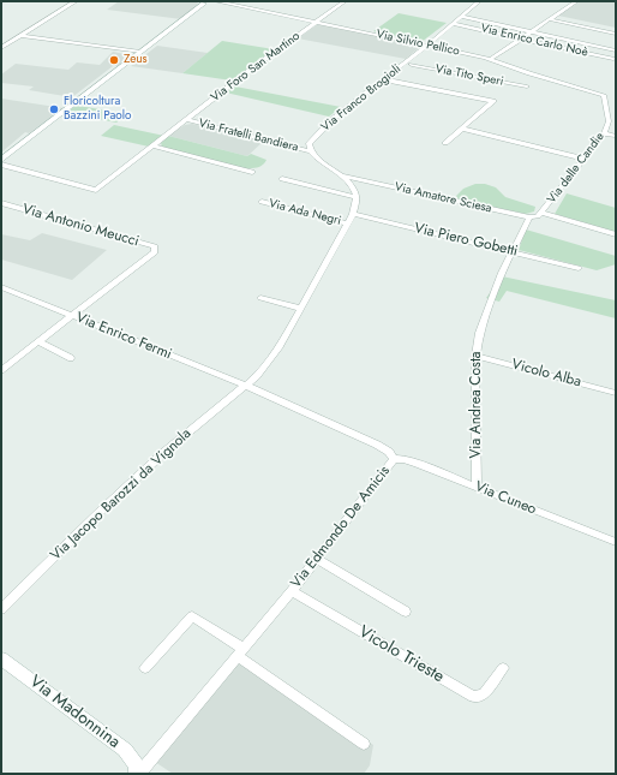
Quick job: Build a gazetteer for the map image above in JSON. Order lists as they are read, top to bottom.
{
  "streets": {
    "main road": ["Via Madonnina"],
    "street": [
      "Via Enrico Carlo Noè",
      "Via Silvio Pellico",
      "Via Foro San Martino",
      "Via Tito Speri",
      "Via Franco Brogioli",
      "Via Fratelli Bandiera",
      "Via delle Candie",
      "Via Amatore Sciesa",
      "Via Ada Negri",
      "Via Antonio Meucci",
      "Via Piero Gobetti",
      "Via Enrico Fermi",
      "Vicolo Alba",
      "Via Andrea Costa",
      "Via Jacopo Barozzi da Vignola",
      "Via Cuneo",
      "Via Edmondo De Amicis",
      "Vicolo Trieste"
    ]
  },
  "crossings": [
    ["Via Enrico Carlo Noè", "Via Franco Brogioli"],
    ["Via Silvio Pellico", "Via Foro San Martino"],
    ["Via Silvio Pellico", "Via Franco Brogioli"],
    ["Via Silvio Pellico", "Via delle Candie"],
    ["Via Foro San Martino", "Via Fratelli Bandiera"],
    ["Via Tito Speri", "Via Franco Brogioli"],
    ["Via Franco Brogioli", "Via Fratelli Bandiera"],
    ["Via Amatore Sciesa", "Via Andrea Costa"],
    ["Via Antonio Meucci", "Via Enrico Fermi"],
    ["Via Piero Gobetti", "Via Andrea Costa"],
    ["Via Enrico Fermi", "Via Jacopo Barozzi da Vignola"],
    ["Via Enrico Fermi", "Via Edmondo De Amicis"],
    ["Vicolo Alba", "Via Andrea Costa"],
    ["Via Andrea Costa", "Via Cuneo"],
    ["Via Jacopo Barozzi da Vignola", "Via Edmondo De Amicis"],
    ["Via Cuneo", "Via Edmondo De Amicis"],
    ["Via Edmondo De Amicis", "Vicolo Trieste"],
    ["Via Edmondo De Amicis", "Via Madonnina"]
  ],
  "places": ["Zeus", "Floricoltura Bazzini Paolo"]
}
